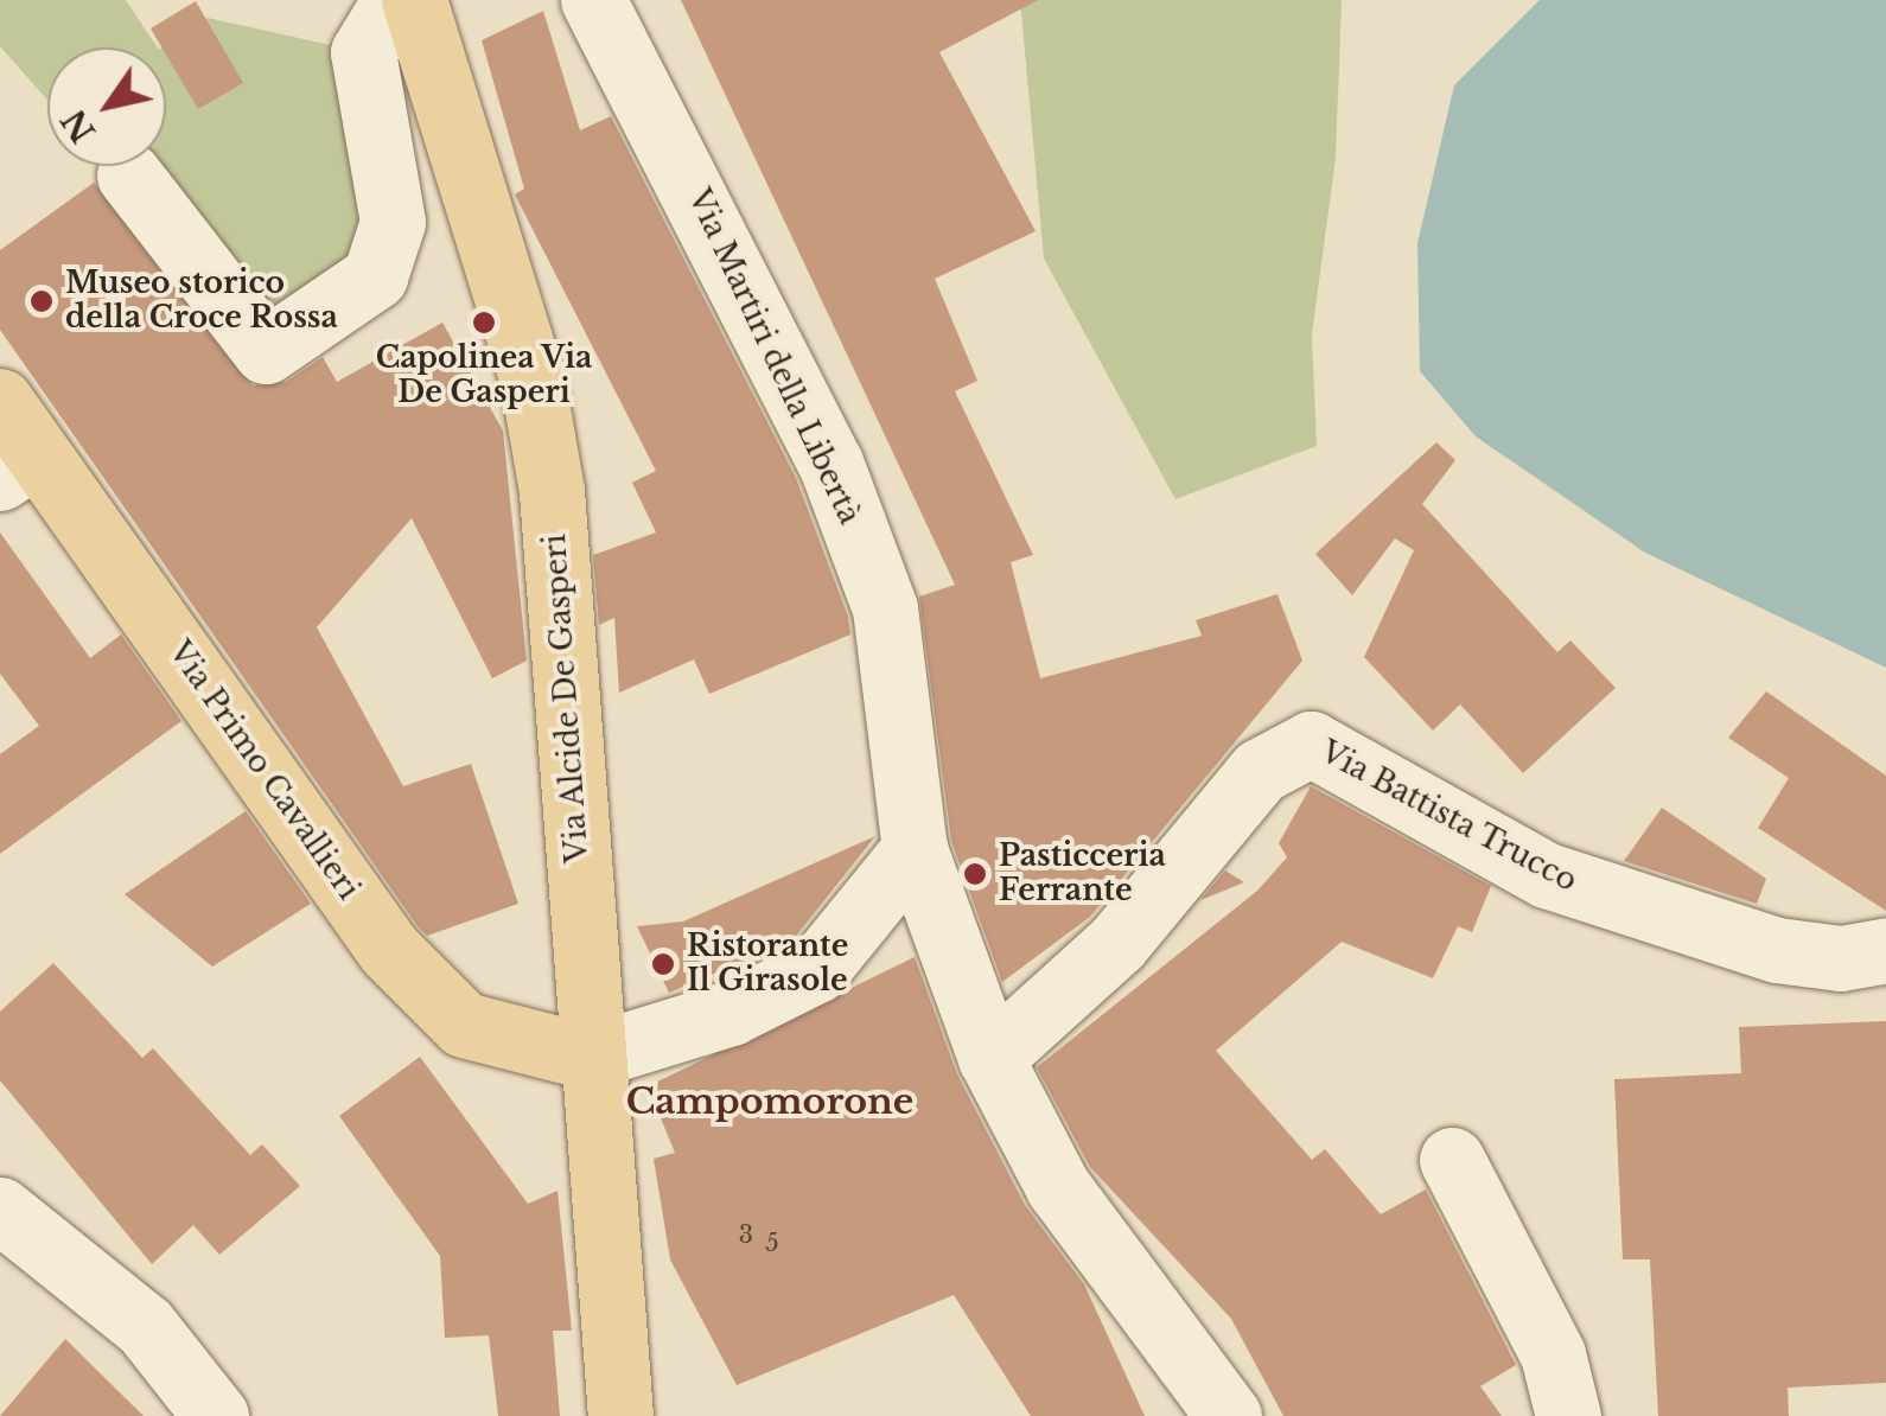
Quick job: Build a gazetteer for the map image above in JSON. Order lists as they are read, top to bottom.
{
  "streets": {
    "main road": ["Via Alcide De Gasperi", "Via Primo Cavallieri"],
    "street": ["Via Martiri della Libertà", "Via Battista Trucco"]
  },
  "crossings": [
    ["Via Martiri della Libertà", "Via Battista Trucco"],
    ["Via Alcide De Gasperi", "Via Primo Cavallieri"]
  ],
  "districts": ["Campomorone"],
  "places": [
    "Museo storico della Croce Rossa",
    "Capolinea Via De Gasperi",
    "Pasticceria Ferrante",
    "Ristorante Il Girasole"
  ],
  "house_numbers": ["3", "5"],
  "north": "bottom left"
}
